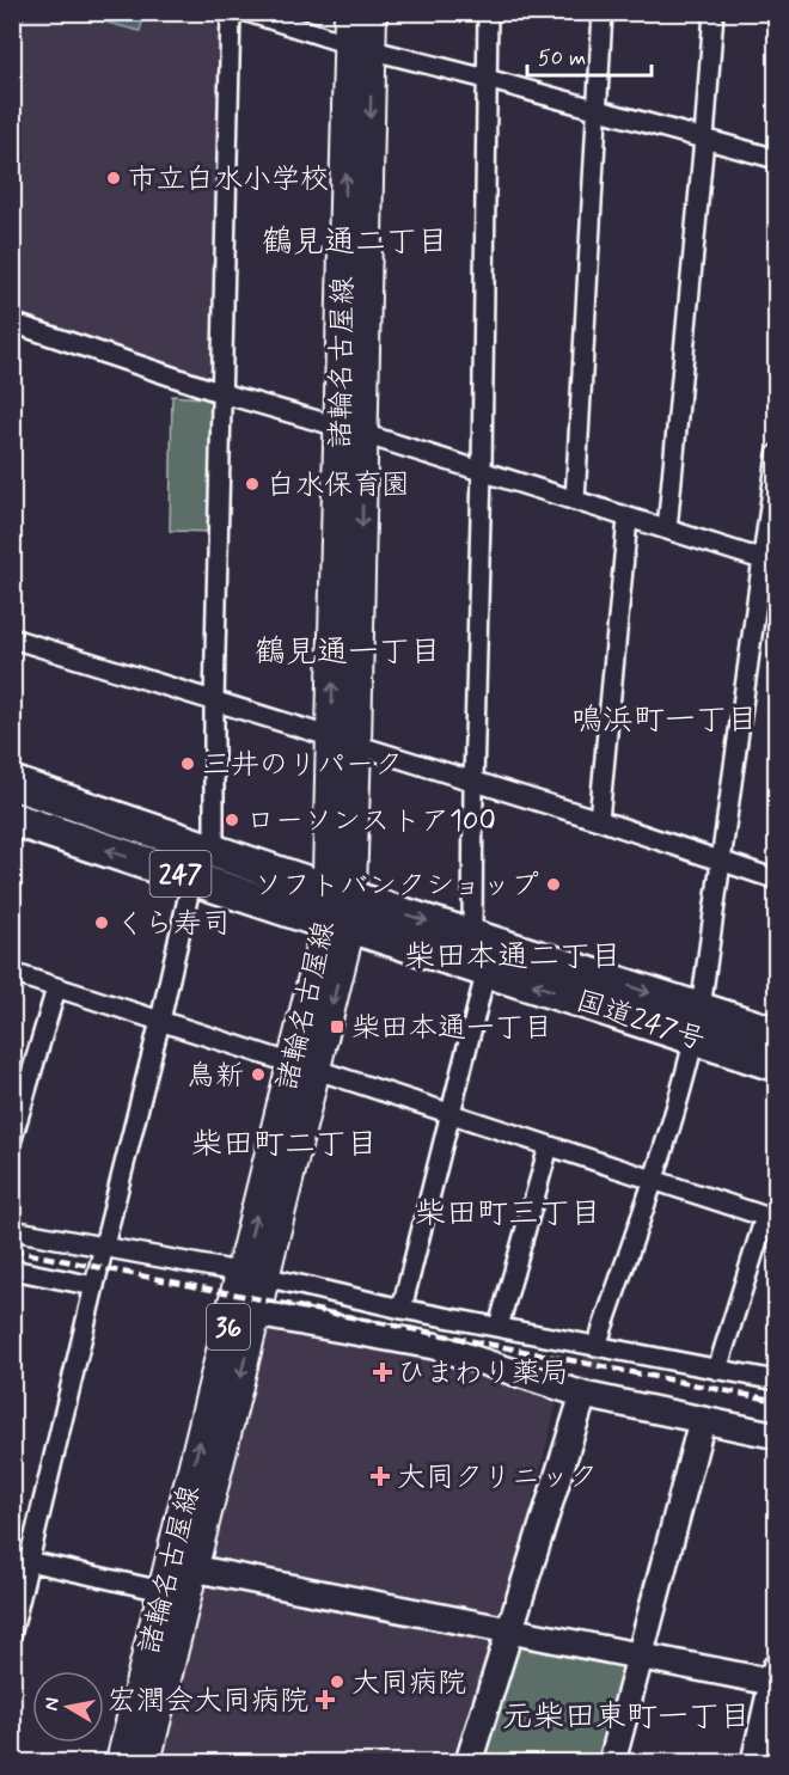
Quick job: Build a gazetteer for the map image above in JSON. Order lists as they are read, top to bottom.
{
  "streets": {
    "highway": ["247", "国道247号"],
    "main road": ["諸輪名古屋線", "36"]
  },
  "crossings": [
    ["諸輪名古屋線", "国道247号"]
  ],
  "districts": [
    "鶴見通二丁目",
    "鶴見通一丁目",
    "鳴浜町一丁目",
    "柴田本通二丁目",
    "柴田町二丁目",
    "柴田町三丁目",
    "元柴田東町一丁目"
  ],
  "places": {
    "other": [
      "市立白水小学校",
      "白水保育園",
      "三井のリパーク",
      "ローソンストア100",
      "ソフトバンクショップ",
      "くら寿司",
      "鳥新",
      "大同病院"
    ],
    "transit": ["柴田本通一丁目"],
    "health": ["ひまわり薬局", "大同クリニック", "宏潤会大同病院"]
  },
  "scale_bar": "50 m",
  "north": "left"
}
